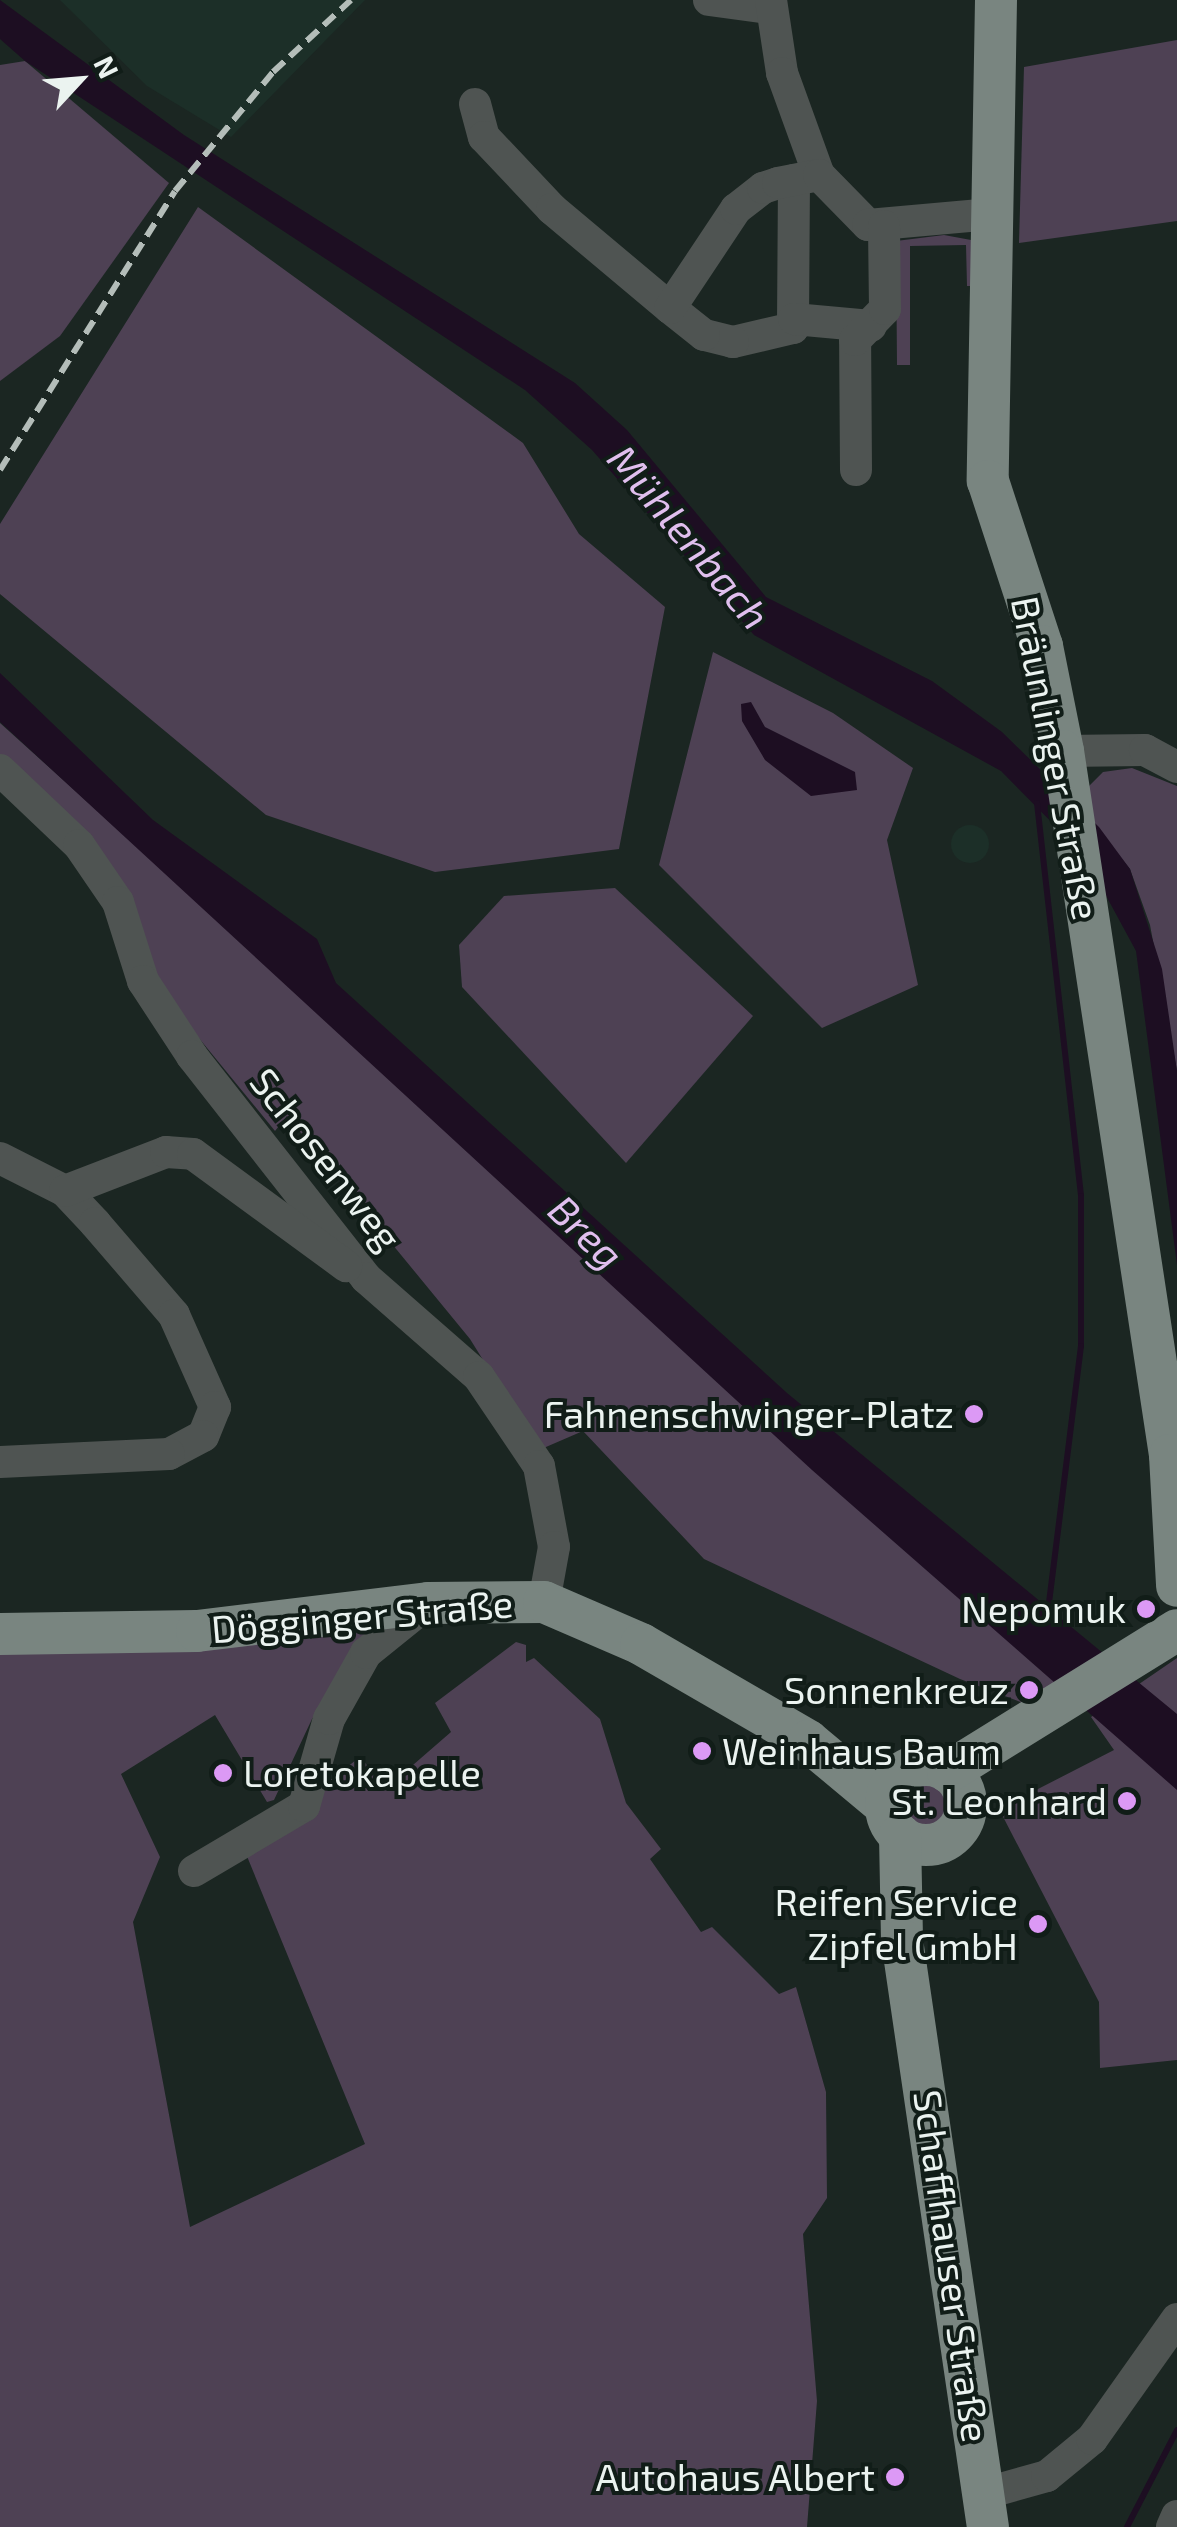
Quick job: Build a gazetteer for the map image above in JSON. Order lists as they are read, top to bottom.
{
  "streets": {
    "main road": ["Bräunlinger Straße", "Dögginger Straße", "Schaffhauser Straße"],
    "street": ["Schosenweg"]
  },
  "crossings": [
    ["Schosenweg", "Dögginger Straße"],
    ["Dögginger Straße", "Schaffhauser Straße"]
  ],
  "water": ["Mühlenbach", "Breg"],
  "places": [
    "Fahnenschwinger-Platz",
    "Nepomuk",
    "Sonnenkreuz",
    "Weinhaus Baum",
    "Loretokapelle",
    "St. Leonhard",
    "Reifen Service Zipfel GmbH",
    "Autohaus Albert"
  ],
  "north": "top right"
}
